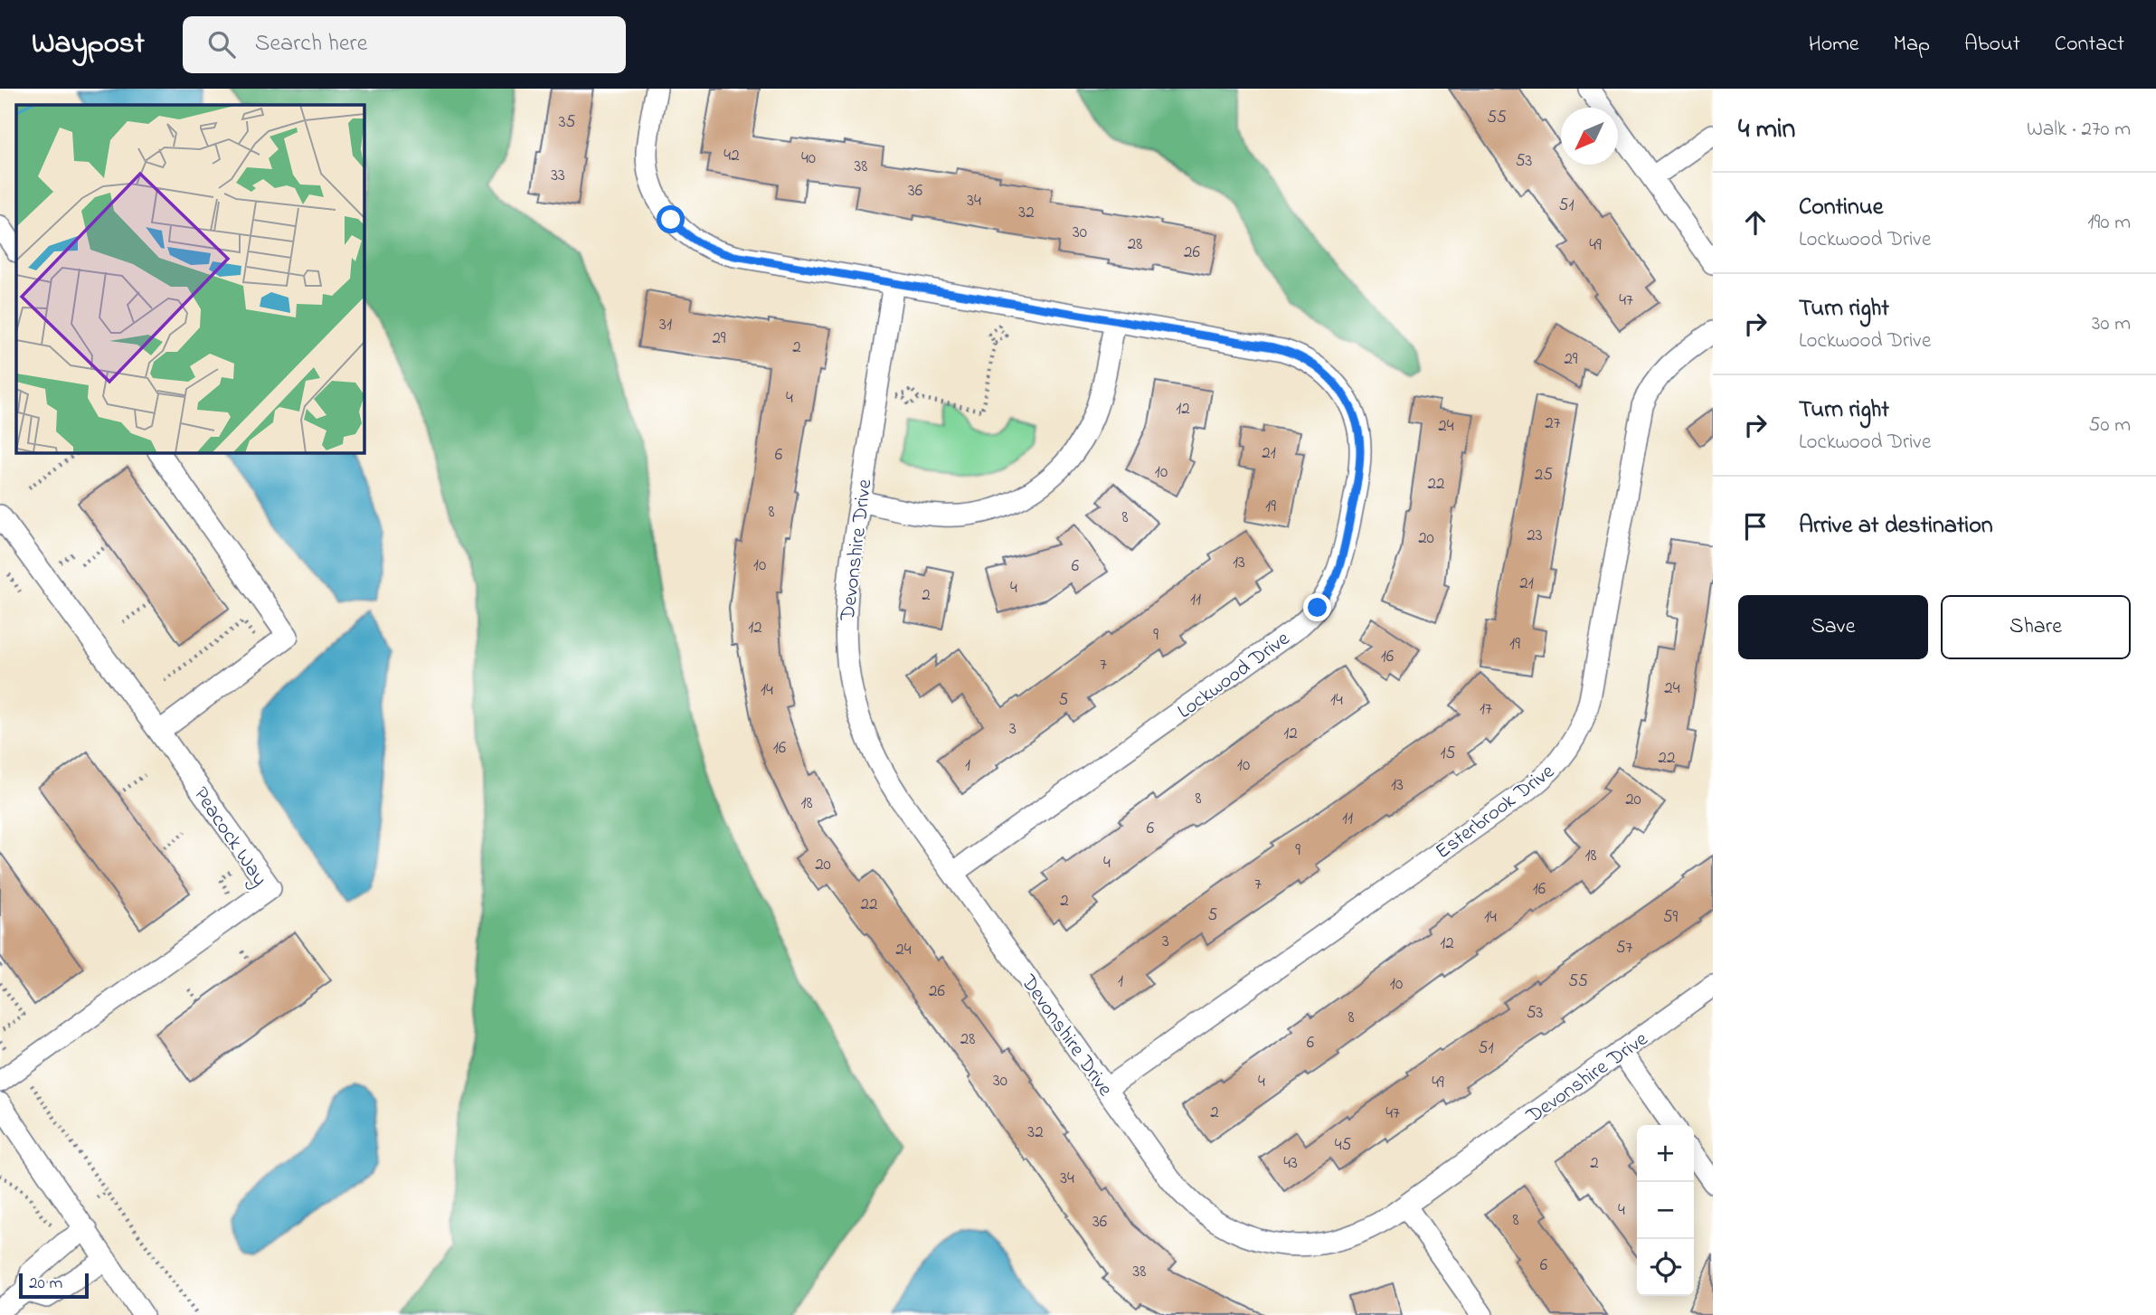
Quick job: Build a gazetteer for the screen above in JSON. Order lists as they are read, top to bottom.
{
  "streets": {
    "street": [
      "Devonshire Drive",
      "Lockwood Drive",
      "Esterbrook Drive",
      "Peacock Way"
    ]
  },
  "crossings": [
    ["Devonshire Drive", "Lockwood Drive"],
    ["Devonshire Drive", "Esterbrook Drive"]
  ],
  "house_numbers": [
    "55",
    "35",
    "42",
    "40",
    "53",
    "38",
    "33",
    "36",
    "34",
    "51",
    "32",
    "30",
    "28",
    "49",
    "26",
    "47",
    "31",
    "29",
    "2",
    "29",
    "4",
    "12",
    "27",
    "24",
    "21",
    "6",
    "10",
    "25",
    "22",
    "19",
    "8",
    "8",
    "23",
    "20",
    "13",
    "10",
    "6",
    "21",
    "4",
    "2",
    "11",
    "12",
    "9",
    "19",
    "16",
    "7",
    "24",
    "14",
    "5",
    "14",
    "17",
    "3",
    "12",
    "16",
    "15",
    "22",
    "1",
    "10",
    "13",
    "8",
    "20",
    "18",
    "11",
    "6",
    "9",
    "18",
    "4",
    "20",
    "7",
    "16",
    "2",
    "22",
    "5",
    "14",
    "59",
    "3",
    "12",
    "57",
    "24",
    "1",
    "55",
    "10",
    "26",
    "53",
    "8",
    "28",
    "6",
    "51",
    "30",
    "4",
    "49",
    "2",
    "47",
    "32",
    "45",
    "43",
    "2",
    "34",
    "4",
    "8",
    "36",
    "6",
    "38"
  ],
  "scale_bar": "20 m",
  "north": "bottom left",
  "page": {
    "header": "Waypost",
    "search": "Search here",
    "nav": [
      "Home",
      "Map",
      "About",
      "Contact"
    ],
    "heading": ["4 min", "Walk · 270 m"],
    "list": [
      ["Continue", "Lockwood Drive", "190 m"],
      ["Turn right", "Lockwood Drive", "30 m"],
      ["Turn right", "Lockwood Drive", "50 m"],
      "Arrive at destination"
    ],
    "buttons": ["Save", "Share"],
    "map_buttons": ["+", "−"],
    "scale": "20 m"
  }
}
